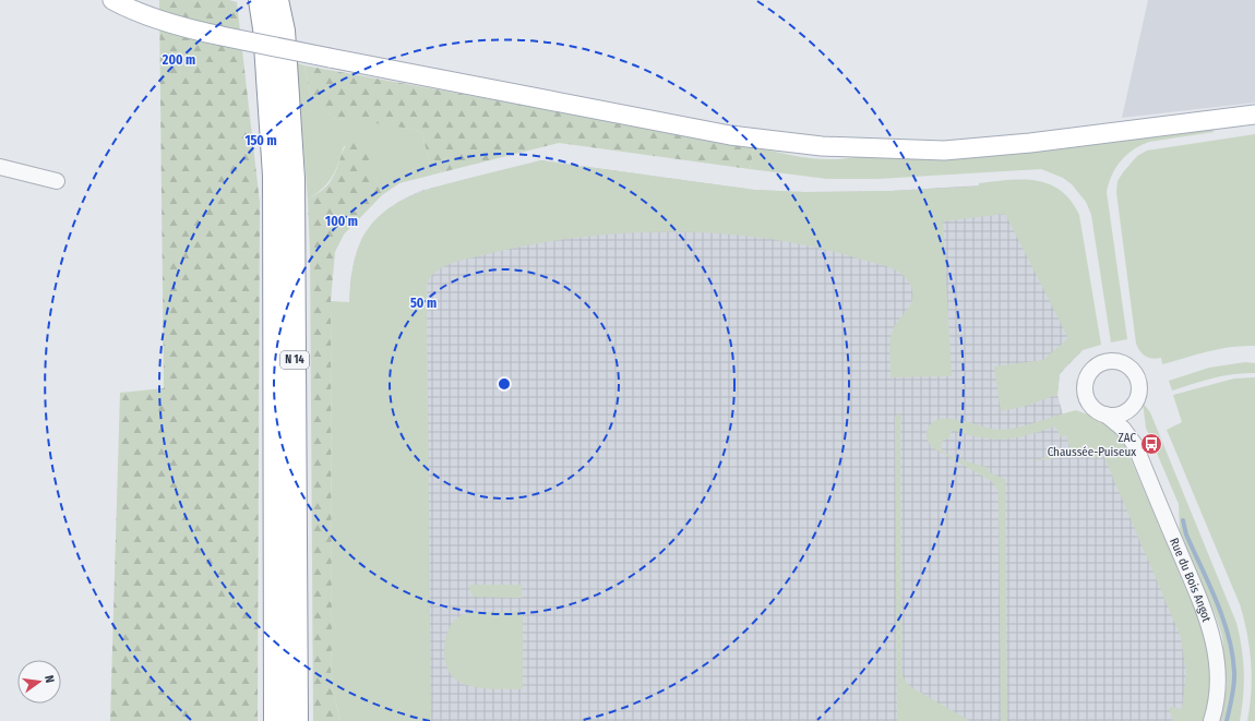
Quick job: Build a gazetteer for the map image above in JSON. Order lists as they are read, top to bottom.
{
  "streets": {
    "highway": ["N 14"],
    "street": ["Rue du Bois Angot"]
  },
  "places": {
    "bus stop": ["ZAC Chaussée-Puiseux"]
  },
  "north": "right",
  "rings": [
    "200 m",
    "150 m",
    "100 m",
    "50 m"
  ]
}
